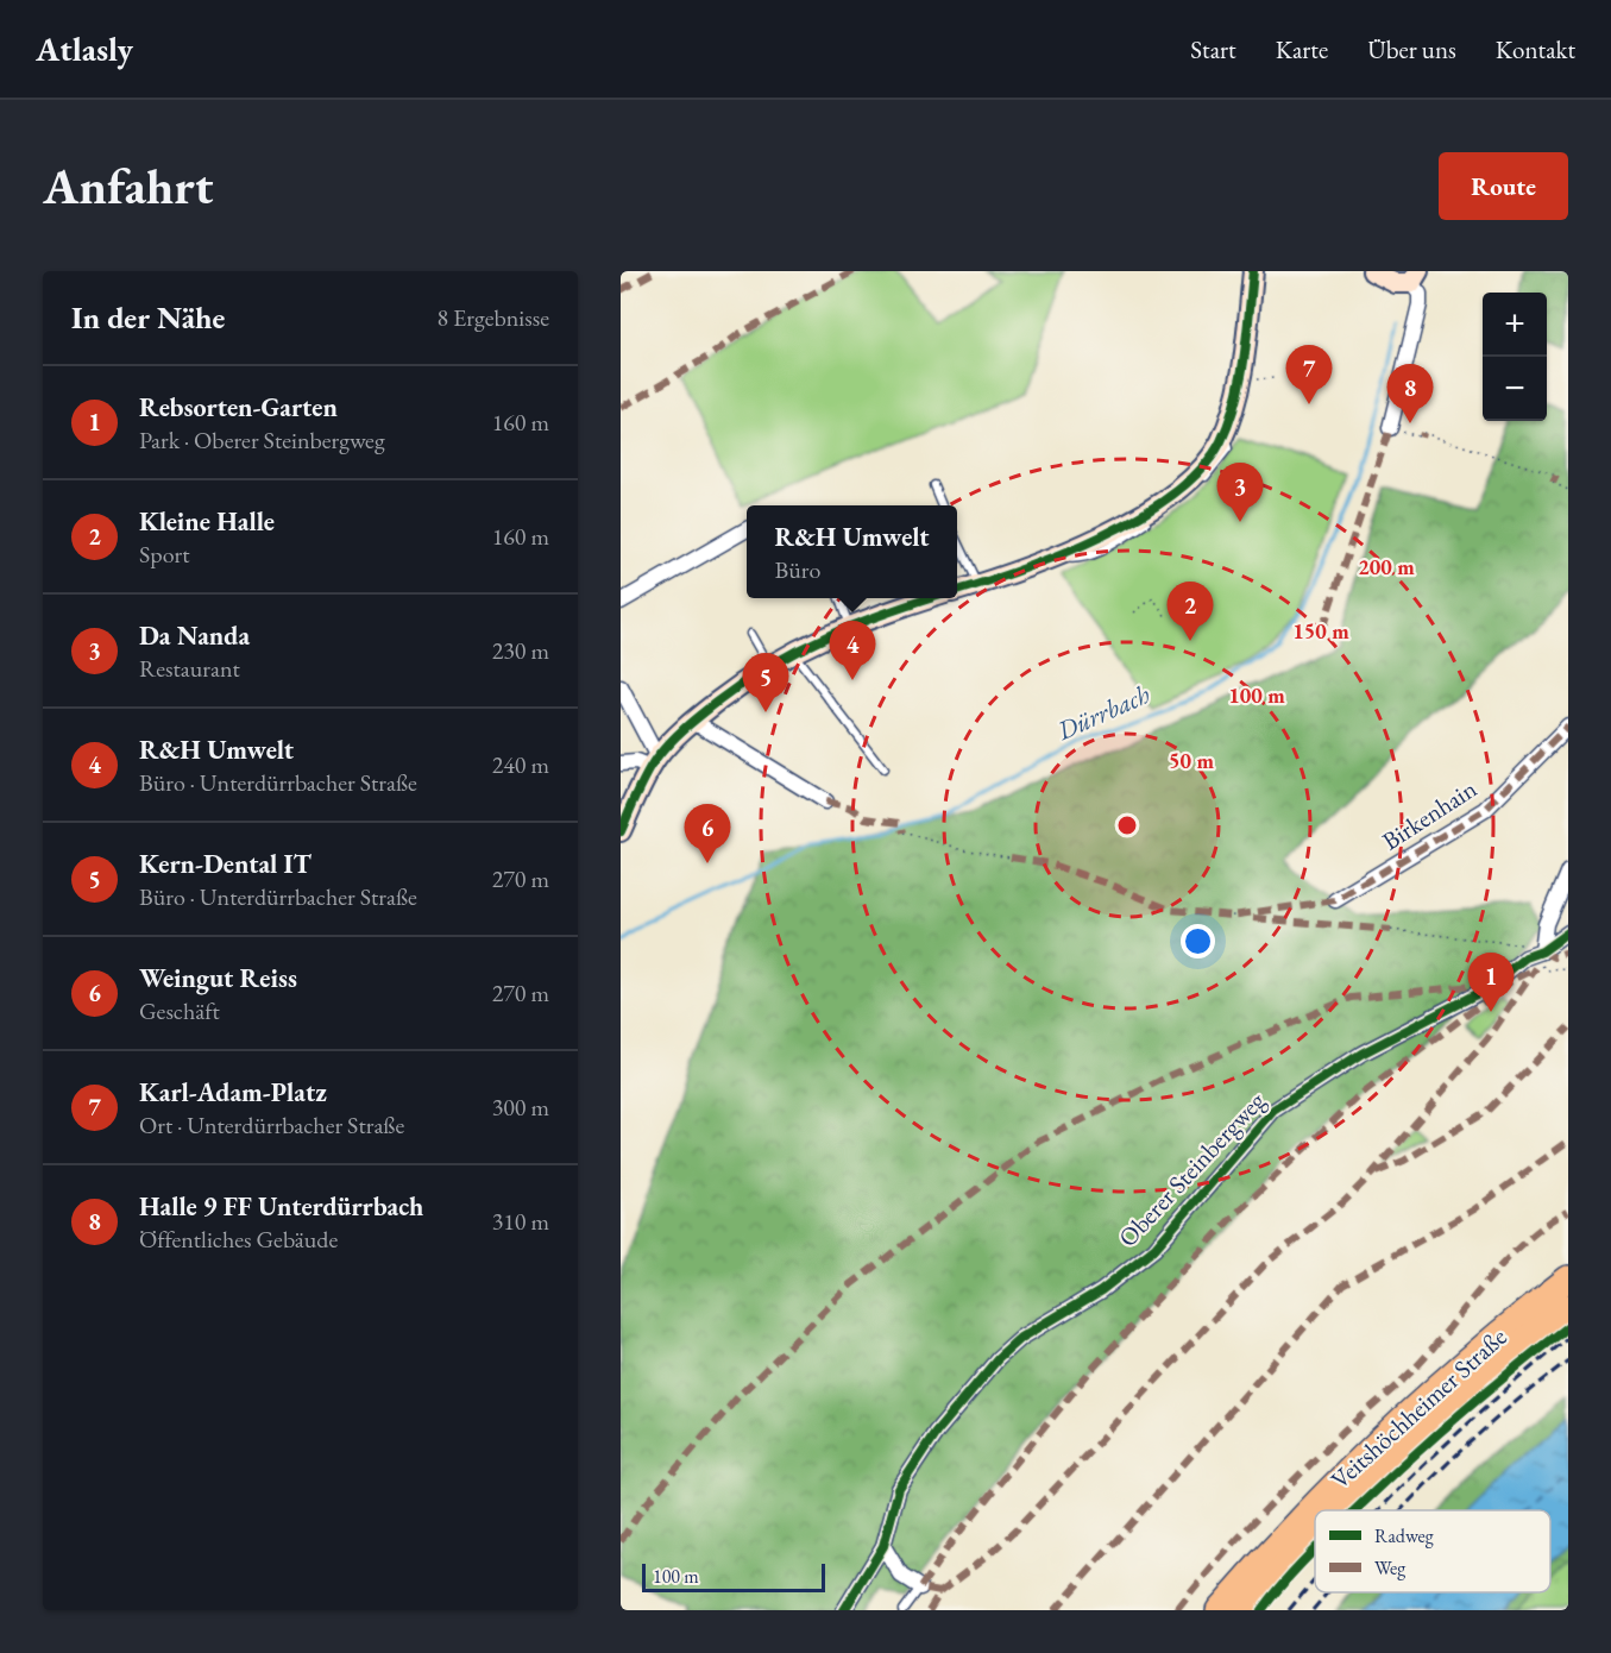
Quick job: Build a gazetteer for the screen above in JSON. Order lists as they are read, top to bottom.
{
  "streets": {
    "highway": ["Veitshöchheimer Straße"],
    "street": ["Birkenhain", "Oberer Steinbergweg"]
  },
  "water": ["Dürrbach"],
  "legend": ["Radweg", "Weg"],
  "scale_bar": "100 m",
  "page": {
    "header": "Atlasly",
    "nav": [
      "Start",
      "Karte",
      "Über uns",
      "Kontakt"
    ],
    "buttons": "Route",
    "title": "Anfahrt",
    "heading": ["In der Nähe", "8 Ergebnisse"],
    "map_buttons": ["+", "−"],
    "pins": [
      "7",
      "8",
      "3",
      "2",
      "4",
      "5",
      "6",
      "1"
    ],
    "list": [
      {
        "mark": "1",
        "name": "Rebsorten-Garten",
        "note": "Park · Oberer Steinbergweg",
        "value": "160 m"
      },
      {
        "mark": "2",
        "name": "Kleine Halle",
        "note": "Sport",
        "value": "160 m"
      },
      {
        "mark": "3",
        "name": "Da Nanda",
        "note": "Restaurant",
        "value": "230 m"
      },
      {
        "mark": "4",
        "name": "R&H Umwelt",
        "note": "Büro · Unterdürrbacher Straße",
        "value": "240 m"
      },
      {
        "mark": "5",
        "name": "Kern-Dental IT",
        "note": "Büro · Unterdürrbacher Straße",
        "value": "270 m"
      },
      {
        "mark": "6",
        "name": "Weingut Reiss",
        "note": "Geschäft",
        "value": "270 m"
      },
      {
        "mark": "7",
        "name": "Karl-Adam-Platz",
        "note": "Ort · Unterdürrbacher Straße",
        "value": "300 m"
      },
      {
        "mark": "8",
        "name": "Halle 9 FF Unterdürrbach",
        "note": "Öffentliches Gebäude",
        "value": "310 m"
      }
    ],
    "popup": ["R&H Umwelt", "Büro"],
    "scale": "100 m"
  },
  "rings": [
    "200 m",
    "150 m",
    "100 m",
    "50 m"
  ]
}
